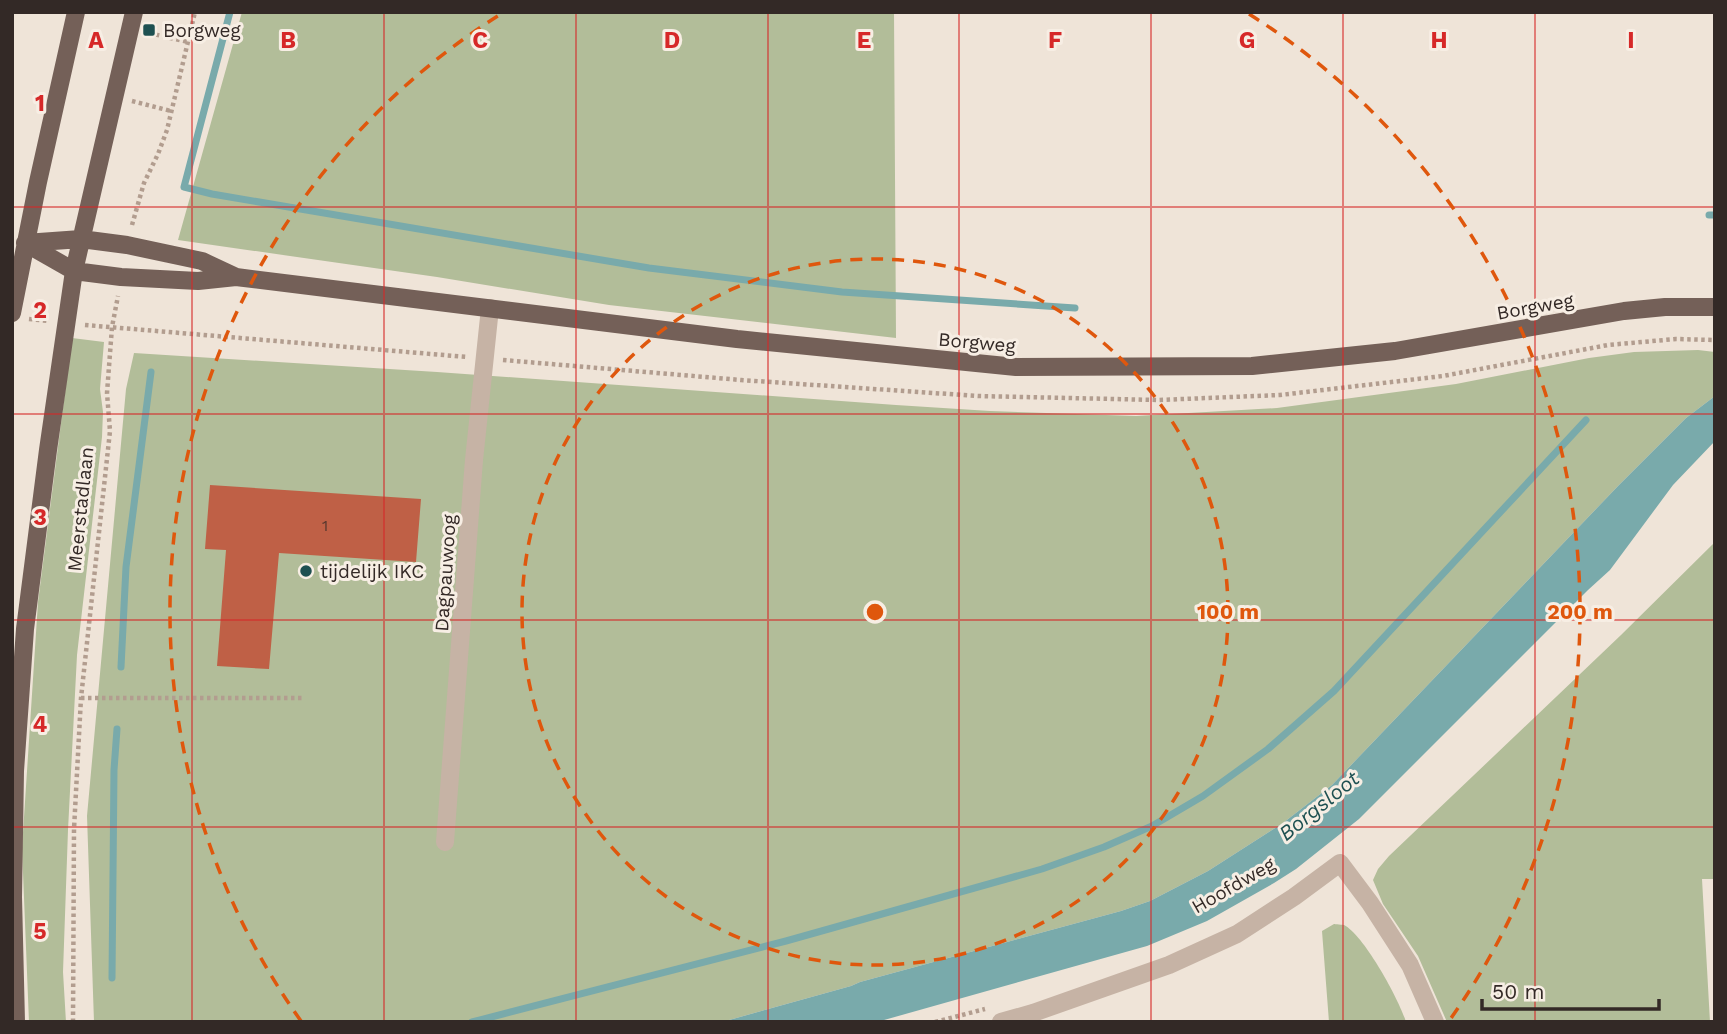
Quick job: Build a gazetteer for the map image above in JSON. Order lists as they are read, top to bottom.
{
  "streets": {
    "main road": ["Borgweg", "Meerstadlaan"],
    "street": ["Dagpauwoog"]
  },
  "crossings": [
    ["Borgweg", "Meerstadlaan"],
    ["Borgweg", "Dagpauwoog"]
  ],
  "water": ["Borgsloot"],
  "places": {
    "transit": ["Borgweg"],
    "other": ["tijdelijk IKC"]
  },
  "house_numbers": ["1"],
  "scale_bar": "50 m",
  "grid": {
    "columns": [
      "A",
      "B",
      "C",
      "D",
      "E",
      "F",
      "G",
      "H",
      "I"
    ],
    "rows": [
      "1",
      "2",
      "3",
      "4",
      "5"
    ]
  },
  "rings": ["100 m", "200 m"]
}
